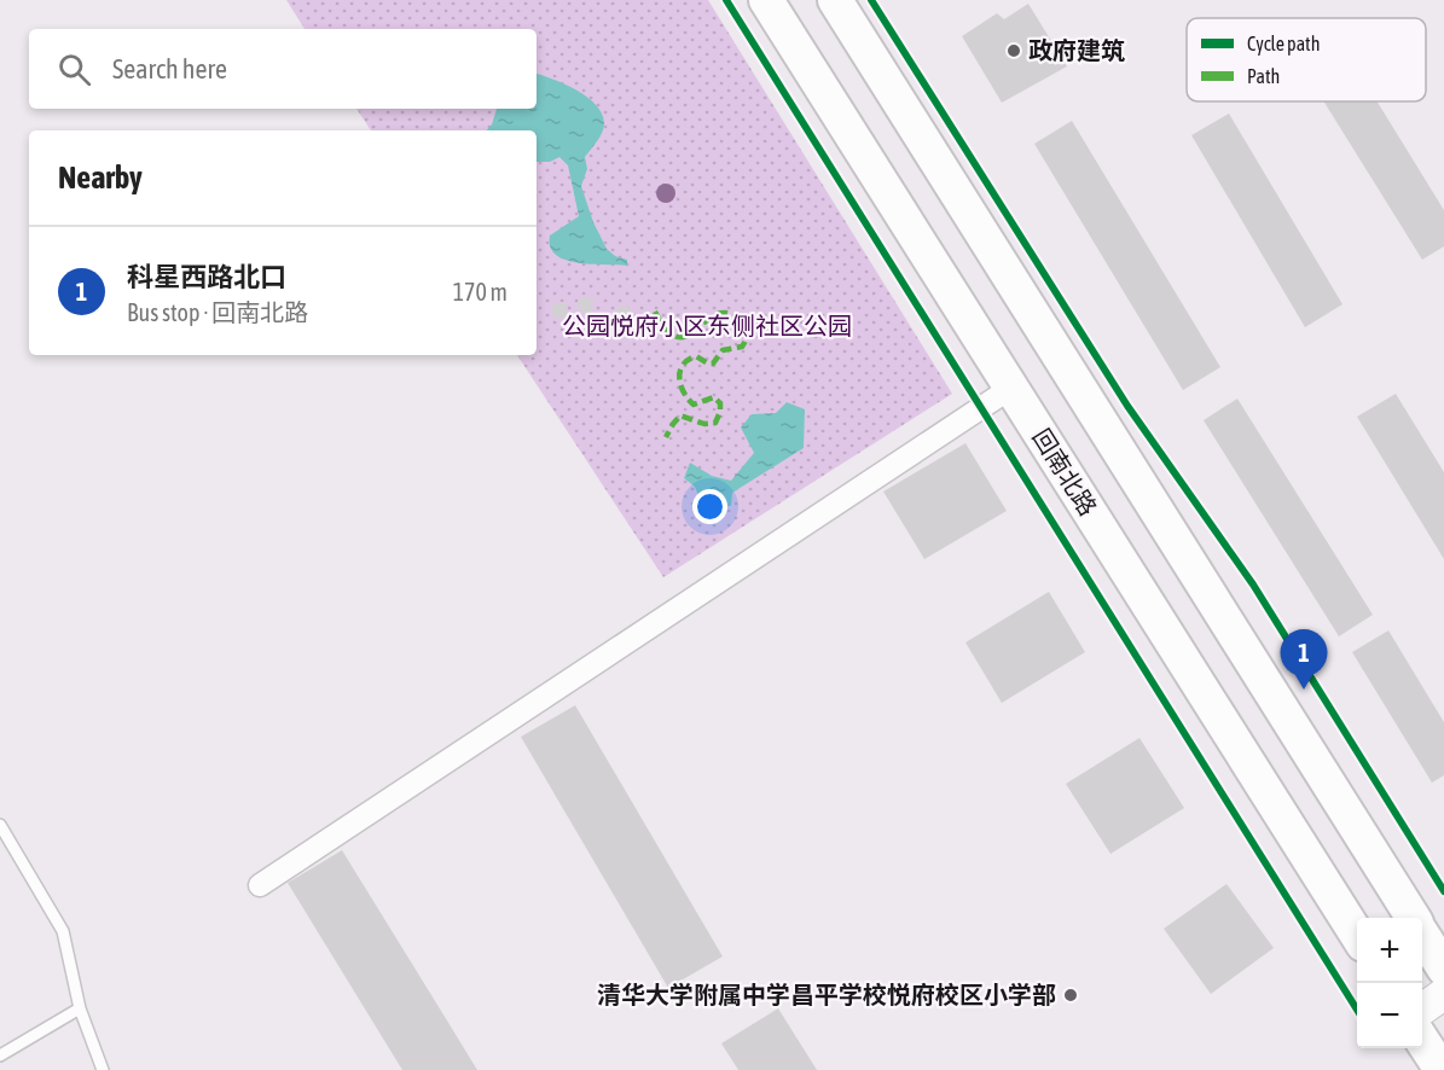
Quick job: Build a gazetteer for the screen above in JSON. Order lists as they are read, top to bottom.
{
  "streets": {
    "main road": ["回南北路"]
  },
  "parks": ["公园悦府小区东侧社区公园"],
  "places": ["政府建筑", "清华大学附属中学昌平学校悦府校区小学部"],
  "legend": ["Cycle path", "Path"],
  "page": {
    "search": "Search here",
    "heading": "Nearby",
    "list": [
      {
        "mark": "1",
        "name": "科星西路北口",
        "note": "Bus stop · 回南北路",
        "value": "170 m"
      }
    ],
    "pins": "1",
    "map_buttons": ["+", "−"]
  }
}
